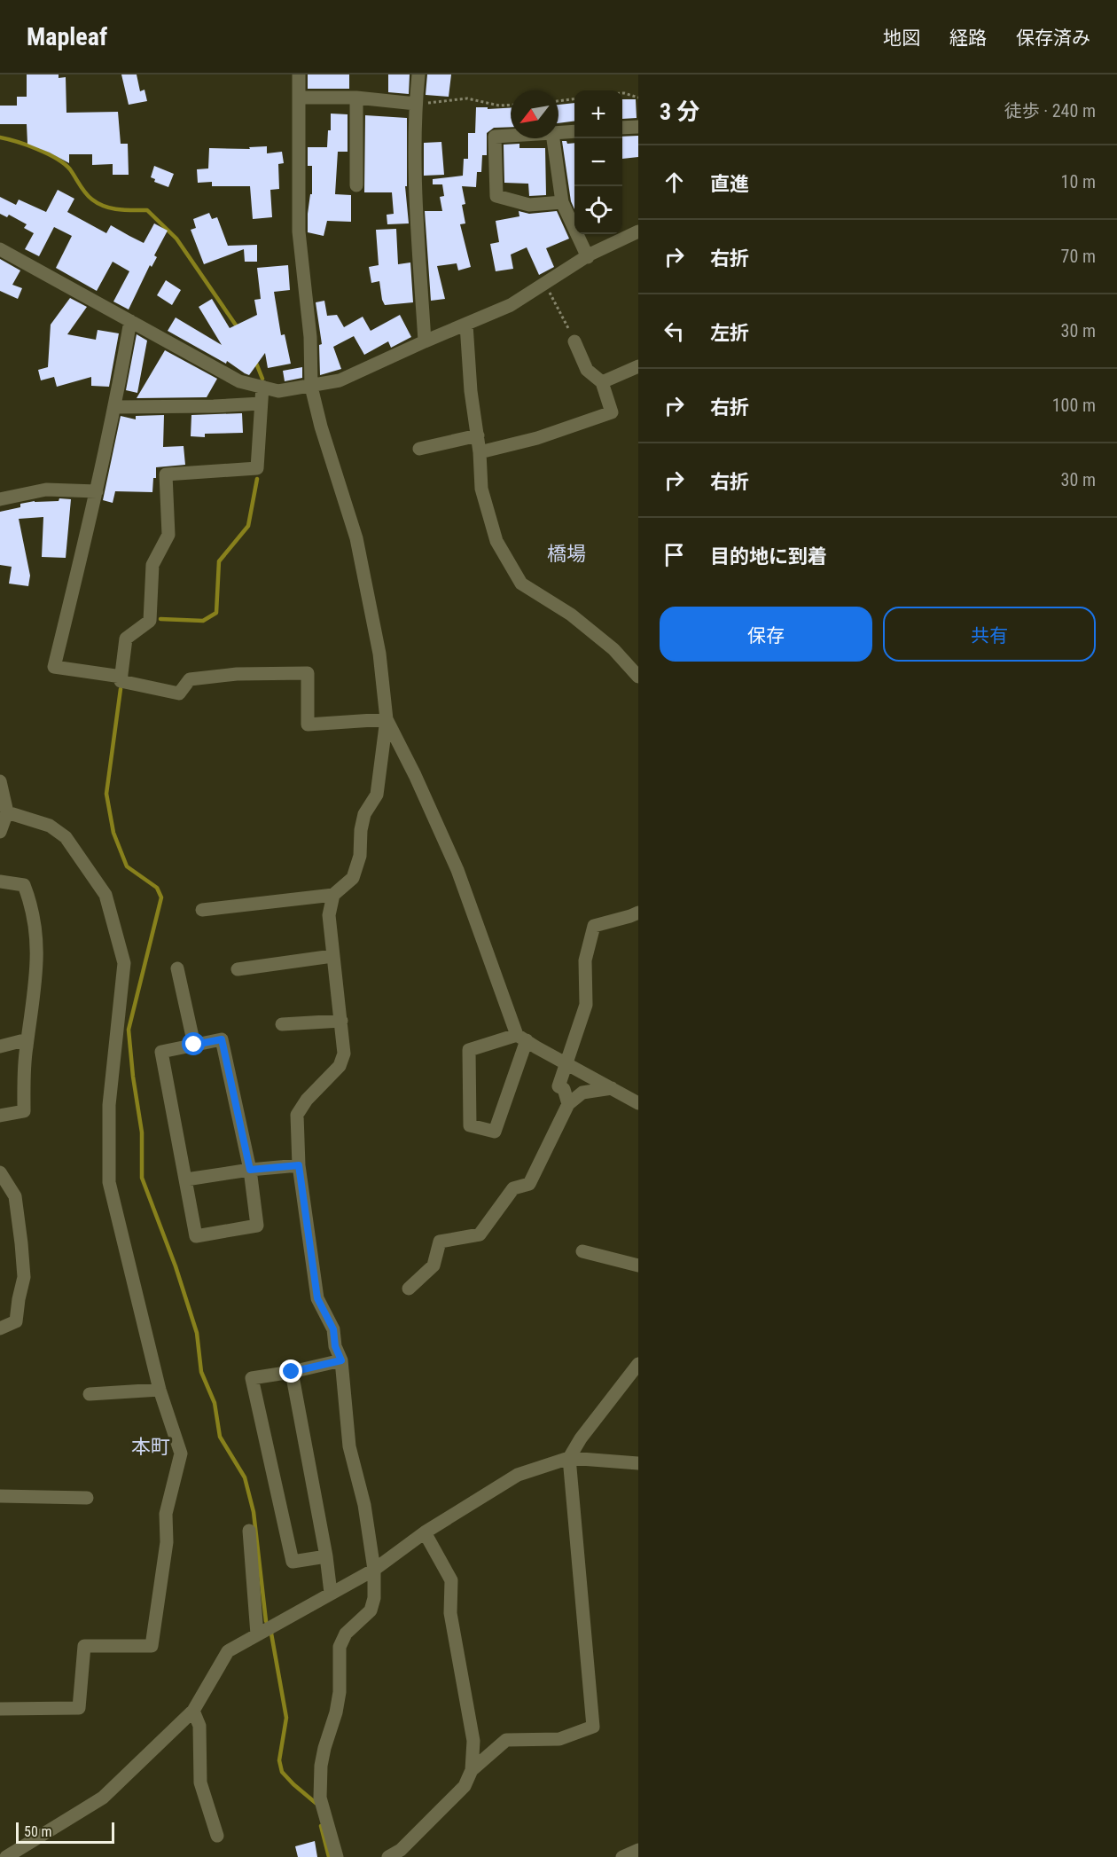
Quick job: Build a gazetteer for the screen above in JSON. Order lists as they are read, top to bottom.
{
  "districts": ["橋場", "本町"],
  "scale_bar": "50 m",
  "north": "bottom left",
  "page": {
    "header": "Mapleaf",
    "nav": ["地図", "経路", "保存済み"],
    "heading": ["3 分", "徒歩 · 240 m"],
    "map_buttons": ["+", "−"],
    "list": [
      ["直進", "10 m"],
      ["右折", "70 m"],
      ["左折", "30 m"],
      ["右折", "100 m"],
      ["右折", "30 m"],
      "目的地に到着"
    ],
    "buttons": ["保存", "共有"],
    "scale": "50 m"
  }
}
